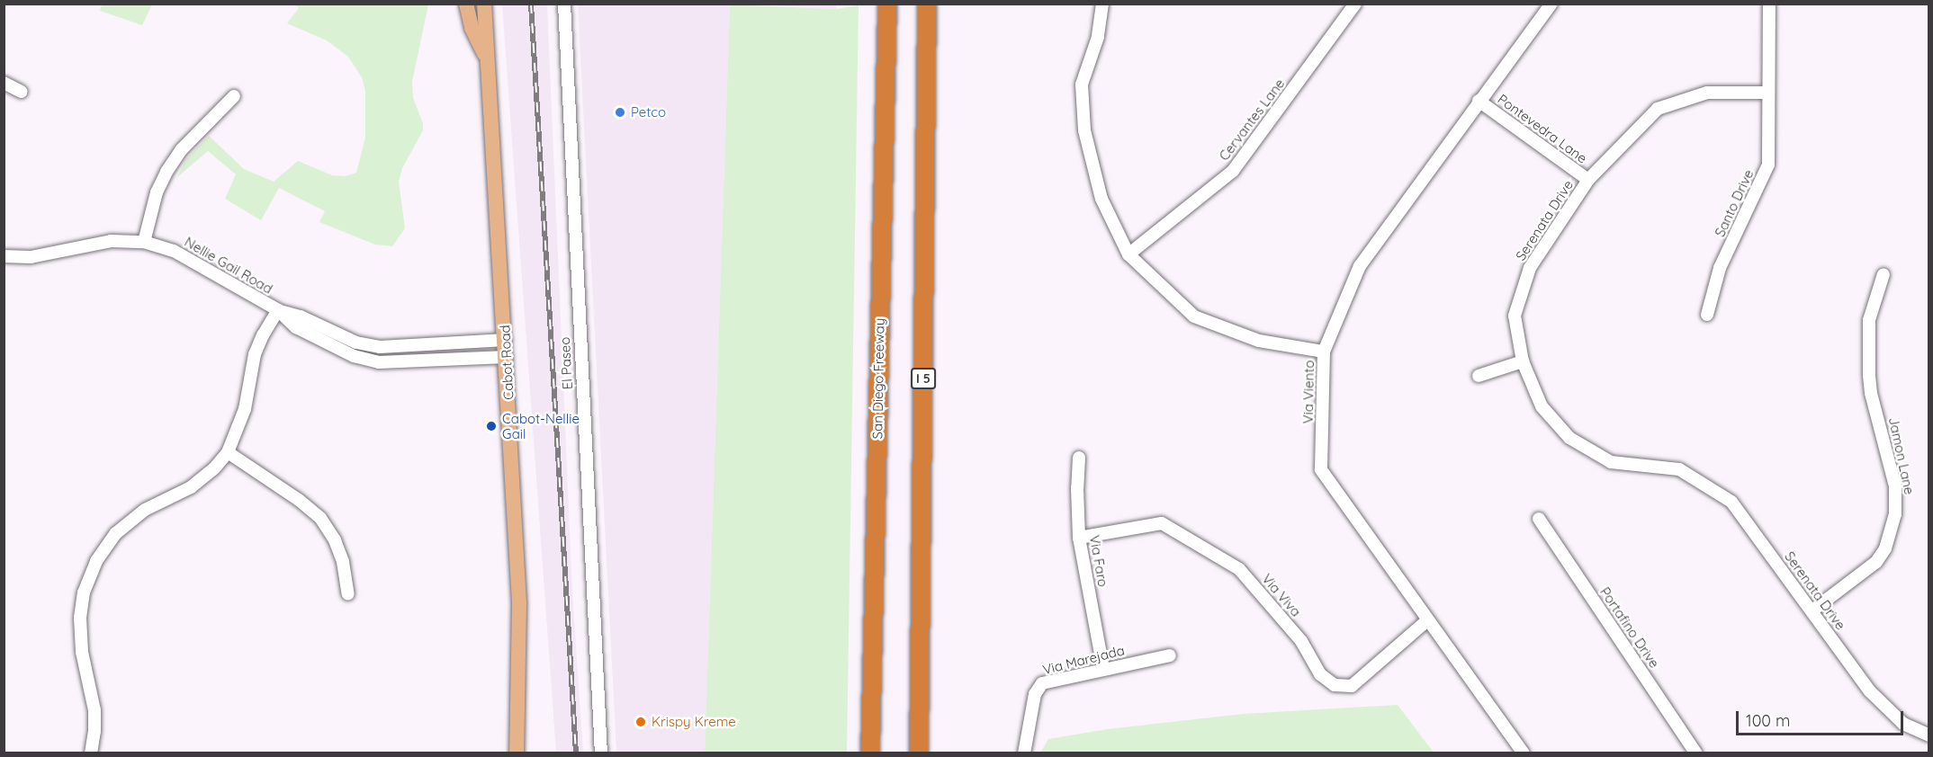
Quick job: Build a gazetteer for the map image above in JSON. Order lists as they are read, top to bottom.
{
  "streets": {
    "highway": ["San Diego Freeway", "I 5"],
    "main road": ["Cabot Road"],
    "street": [
      "Cervantes Lane",
      "Pontevedra Lane",
      "Santo Drive",
      "Serenata Drive",
      "Nellie Gail Road",
      "El Paseo",
      "Via Viento",
      "Jamon Lane",
      "Via Faro",
      "Via Viva",
      "Portafino Drive",
      "Via Marejada"
    ]
  },
  "crossings": [
    ["Pontevedra Lane", "Serenata Drive"],
    ["Pontevedra Lane", "Via Viento"],
    ["Santo Drive", "Serenata Drive"],
    ["Serenata Drive", "Jamon Lane"],
    ["Nellie Gail Road", "Cabot Road"],
    ["Via Viento", "Via Viva"],
    ["Via Faro", "Via Viva"],
    ["Via Faro", "Via Marejada"]
  ],
  "places": ["Petco", "Cabot-Nellie Gail", "Krispy Kreme"],
  "scale_bar": "100 m"
}
